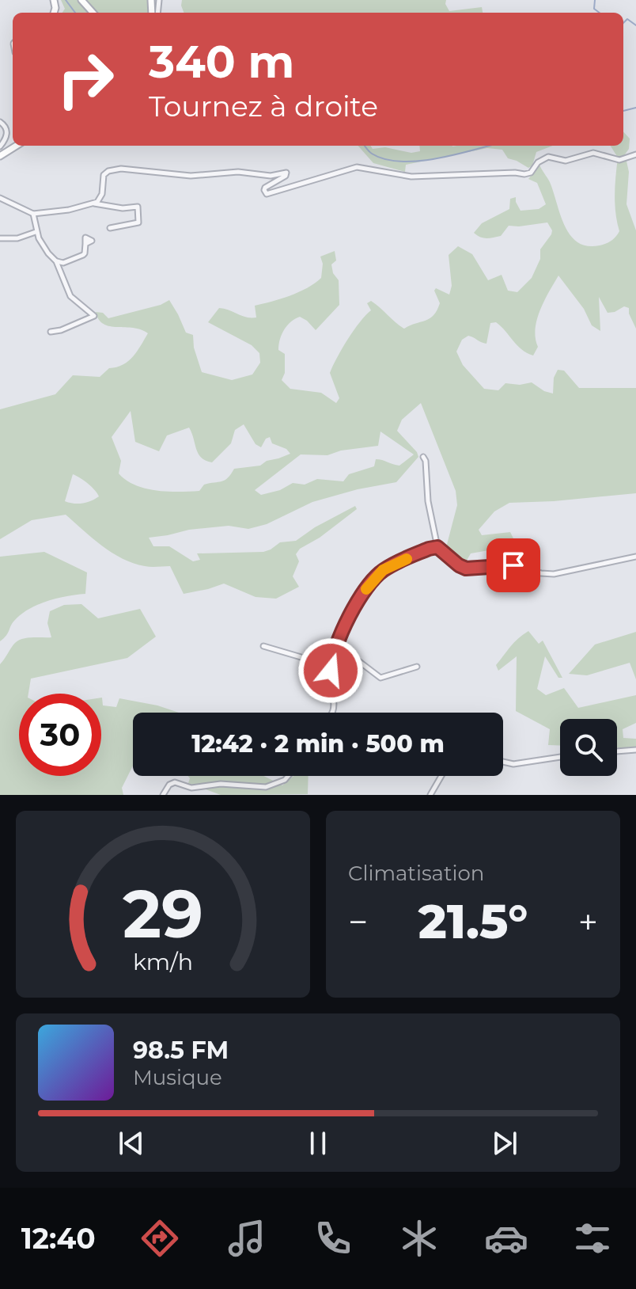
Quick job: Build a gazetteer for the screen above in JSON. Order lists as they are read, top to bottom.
{
  "page": {
    "turn": ["340 m", "Tournez à droite"],
    "limit": "30",
    "trip": "12:42 · 2 min · 500 m",
    "tile": "Climatisation",
    "heat": ["−", "21.5°", "+"],
    "song": ["98.5 FM", "Musique"],
    "tabs": "12:40",
    "gauge": ["29", "km/h"]
  }
}
